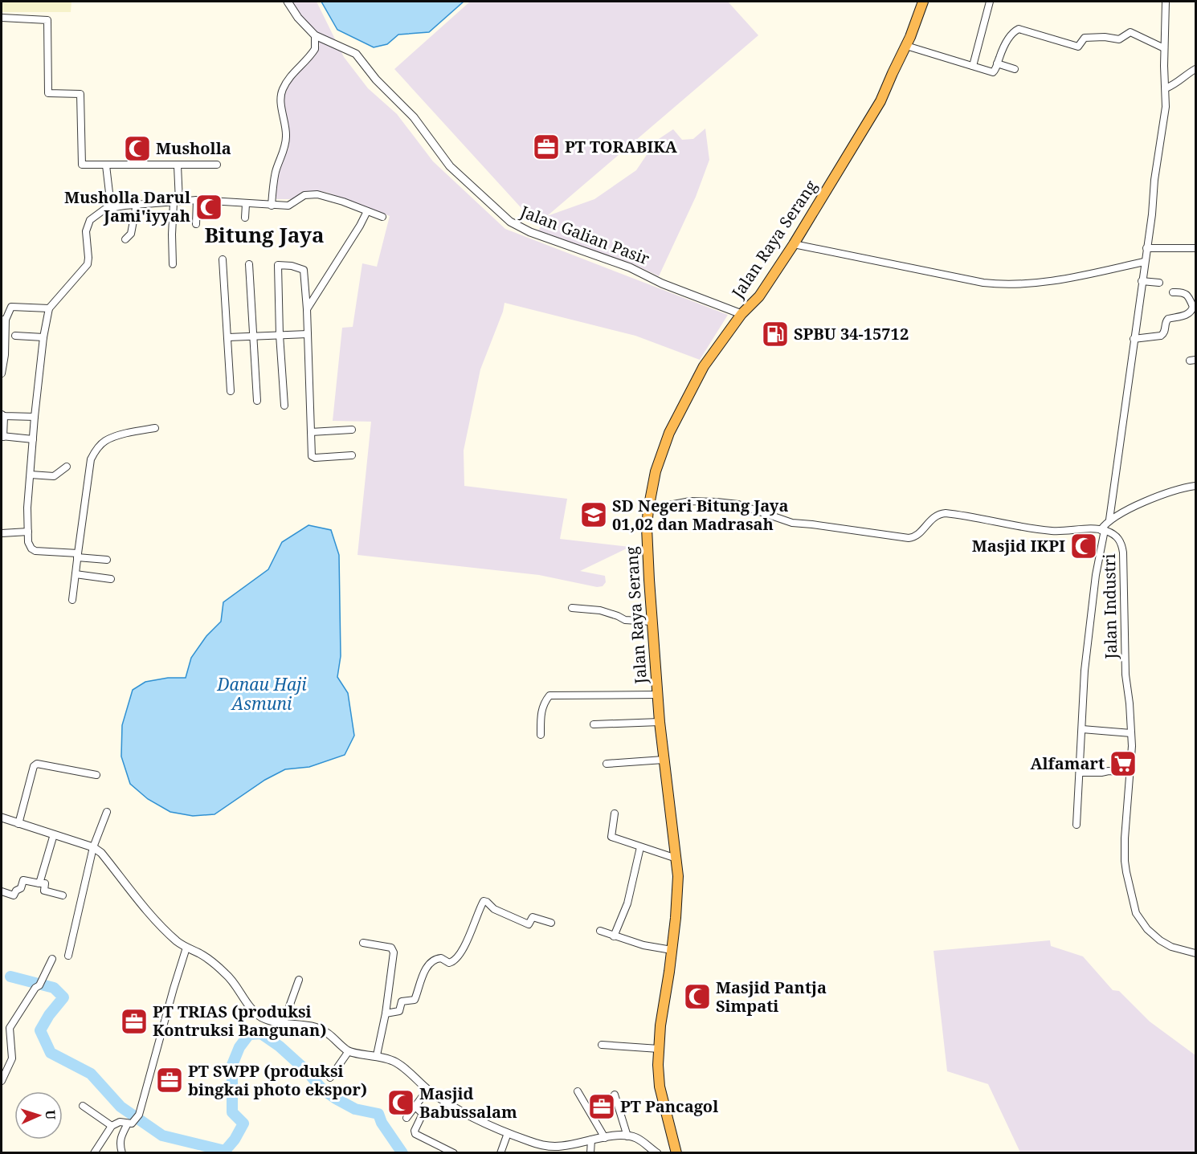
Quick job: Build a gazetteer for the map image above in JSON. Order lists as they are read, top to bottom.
{
  "streets": {
    "highway": ["Jalan Raya Serang"],
    "street": ["Jalan Galian Pasir", "Jalan Industri"]
  },
  "crossings": [
    ["Jalan Galian Pasir", "Jalan Raya Serang"]
  ],
  "districts": ["Bitung Jaya"],
  "water": ["Danau Haji Asmuni"],
  "places": {
    "office": [
      "PT TORABIKA",
      "PT TRIAS (produksi Kontruksi Bangunan)",
      "PT SWPP (produksi bingkai photo ekspor)",
      "PT Pancagol"
    ],
    "mosque": [
      "Musholla",
      "Musholla Darul Jami'iyyah",
      "Masjid IKPI",
      "Masjid Pantja Simpati",
      "Masjid Babussalam"
    ],
    "fuel station": ["SPBU 34-15712"],
    "school or university": ["SD Negeri Bitung Jaya 01,02 dan Madrasah"],
    "supermarket": ["Alfamart"]
  },
  "north": "right"
}
